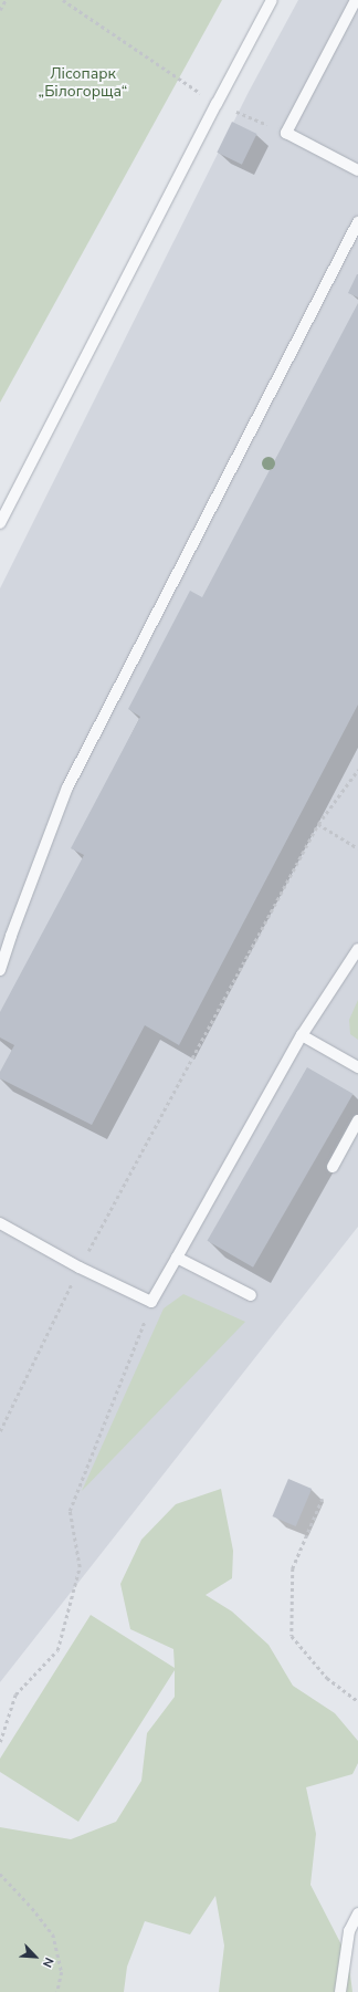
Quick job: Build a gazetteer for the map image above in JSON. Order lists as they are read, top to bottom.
{
  "parks": ["Лісопарк „Білогорща“"],
  "north": "bottom right"
}
